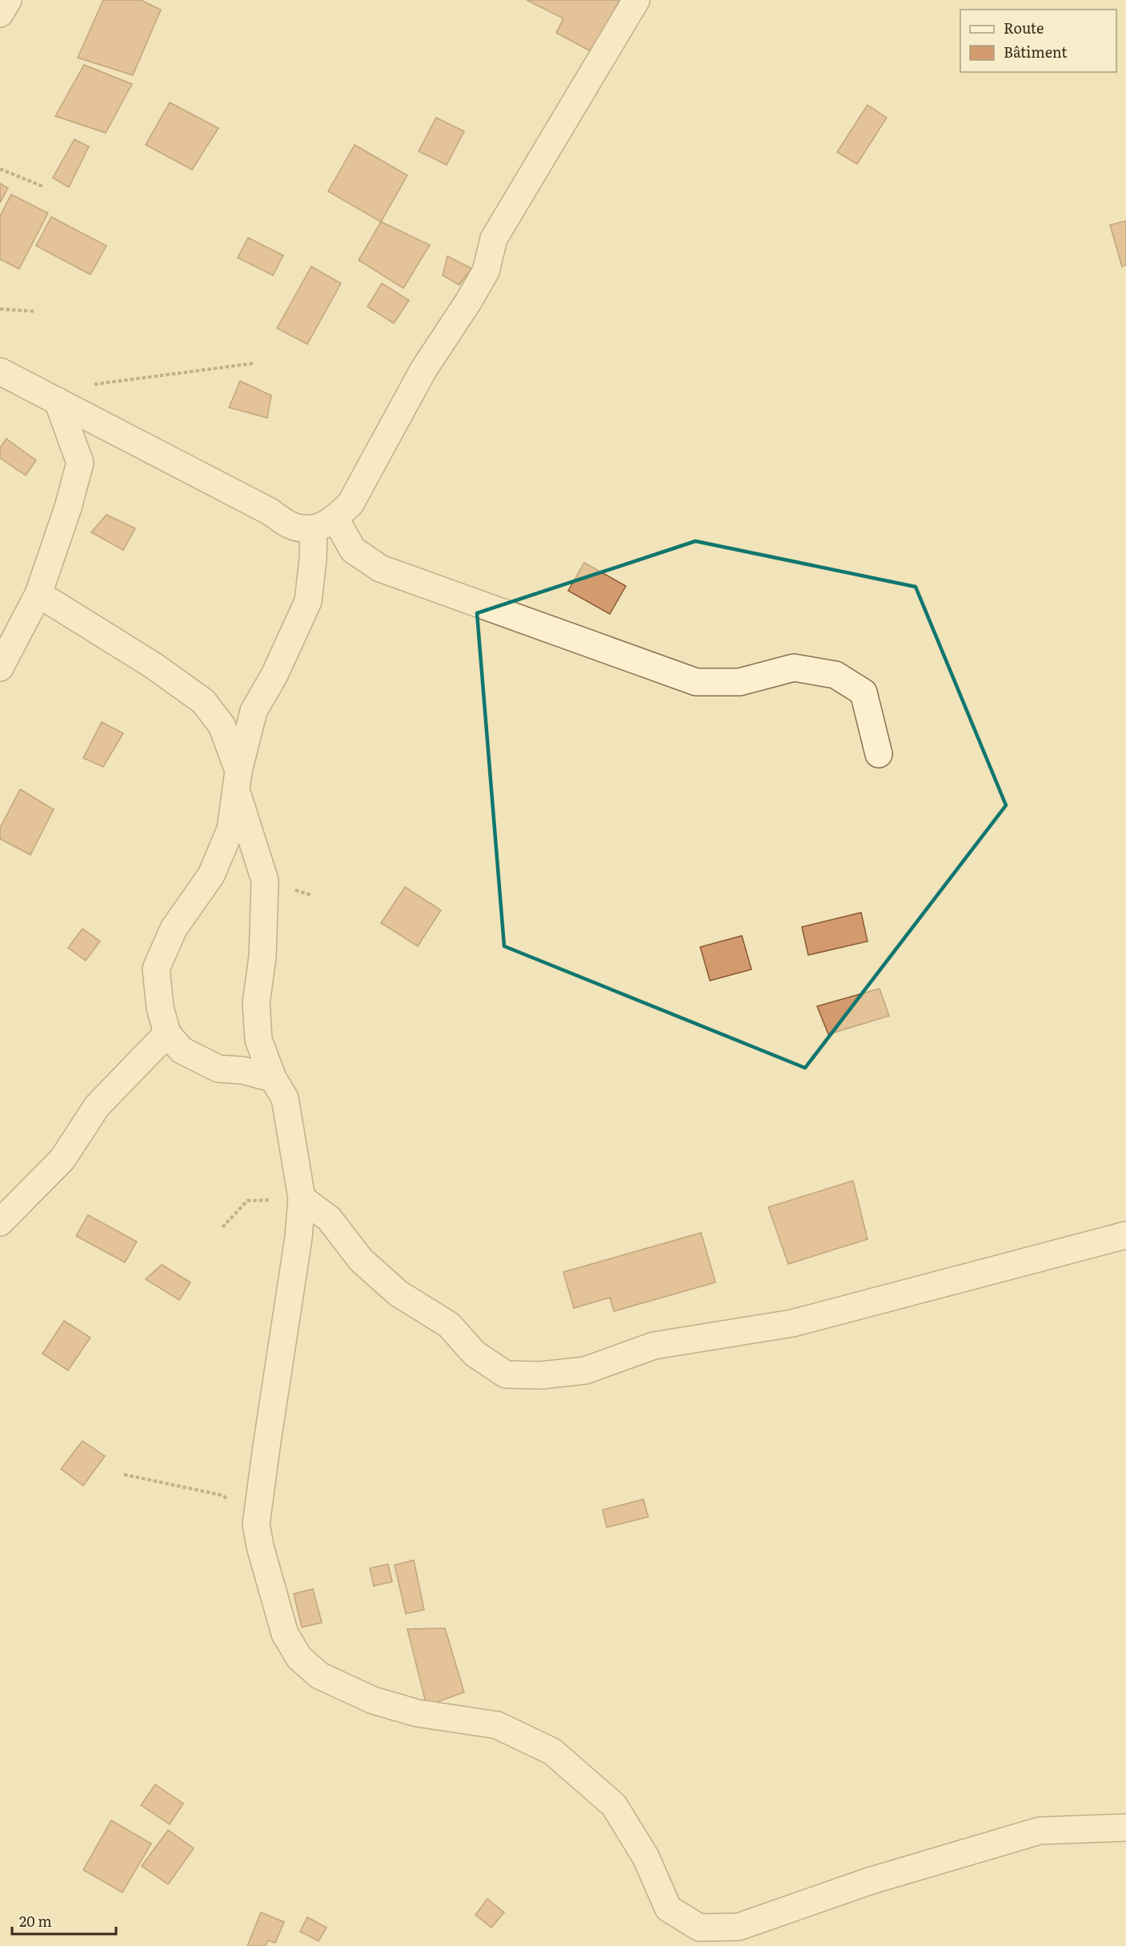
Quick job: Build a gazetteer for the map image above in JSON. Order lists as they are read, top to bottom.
{
  "legend": ["Route", "Bâtiment"],
  "scale_bar": "20 m"
}
